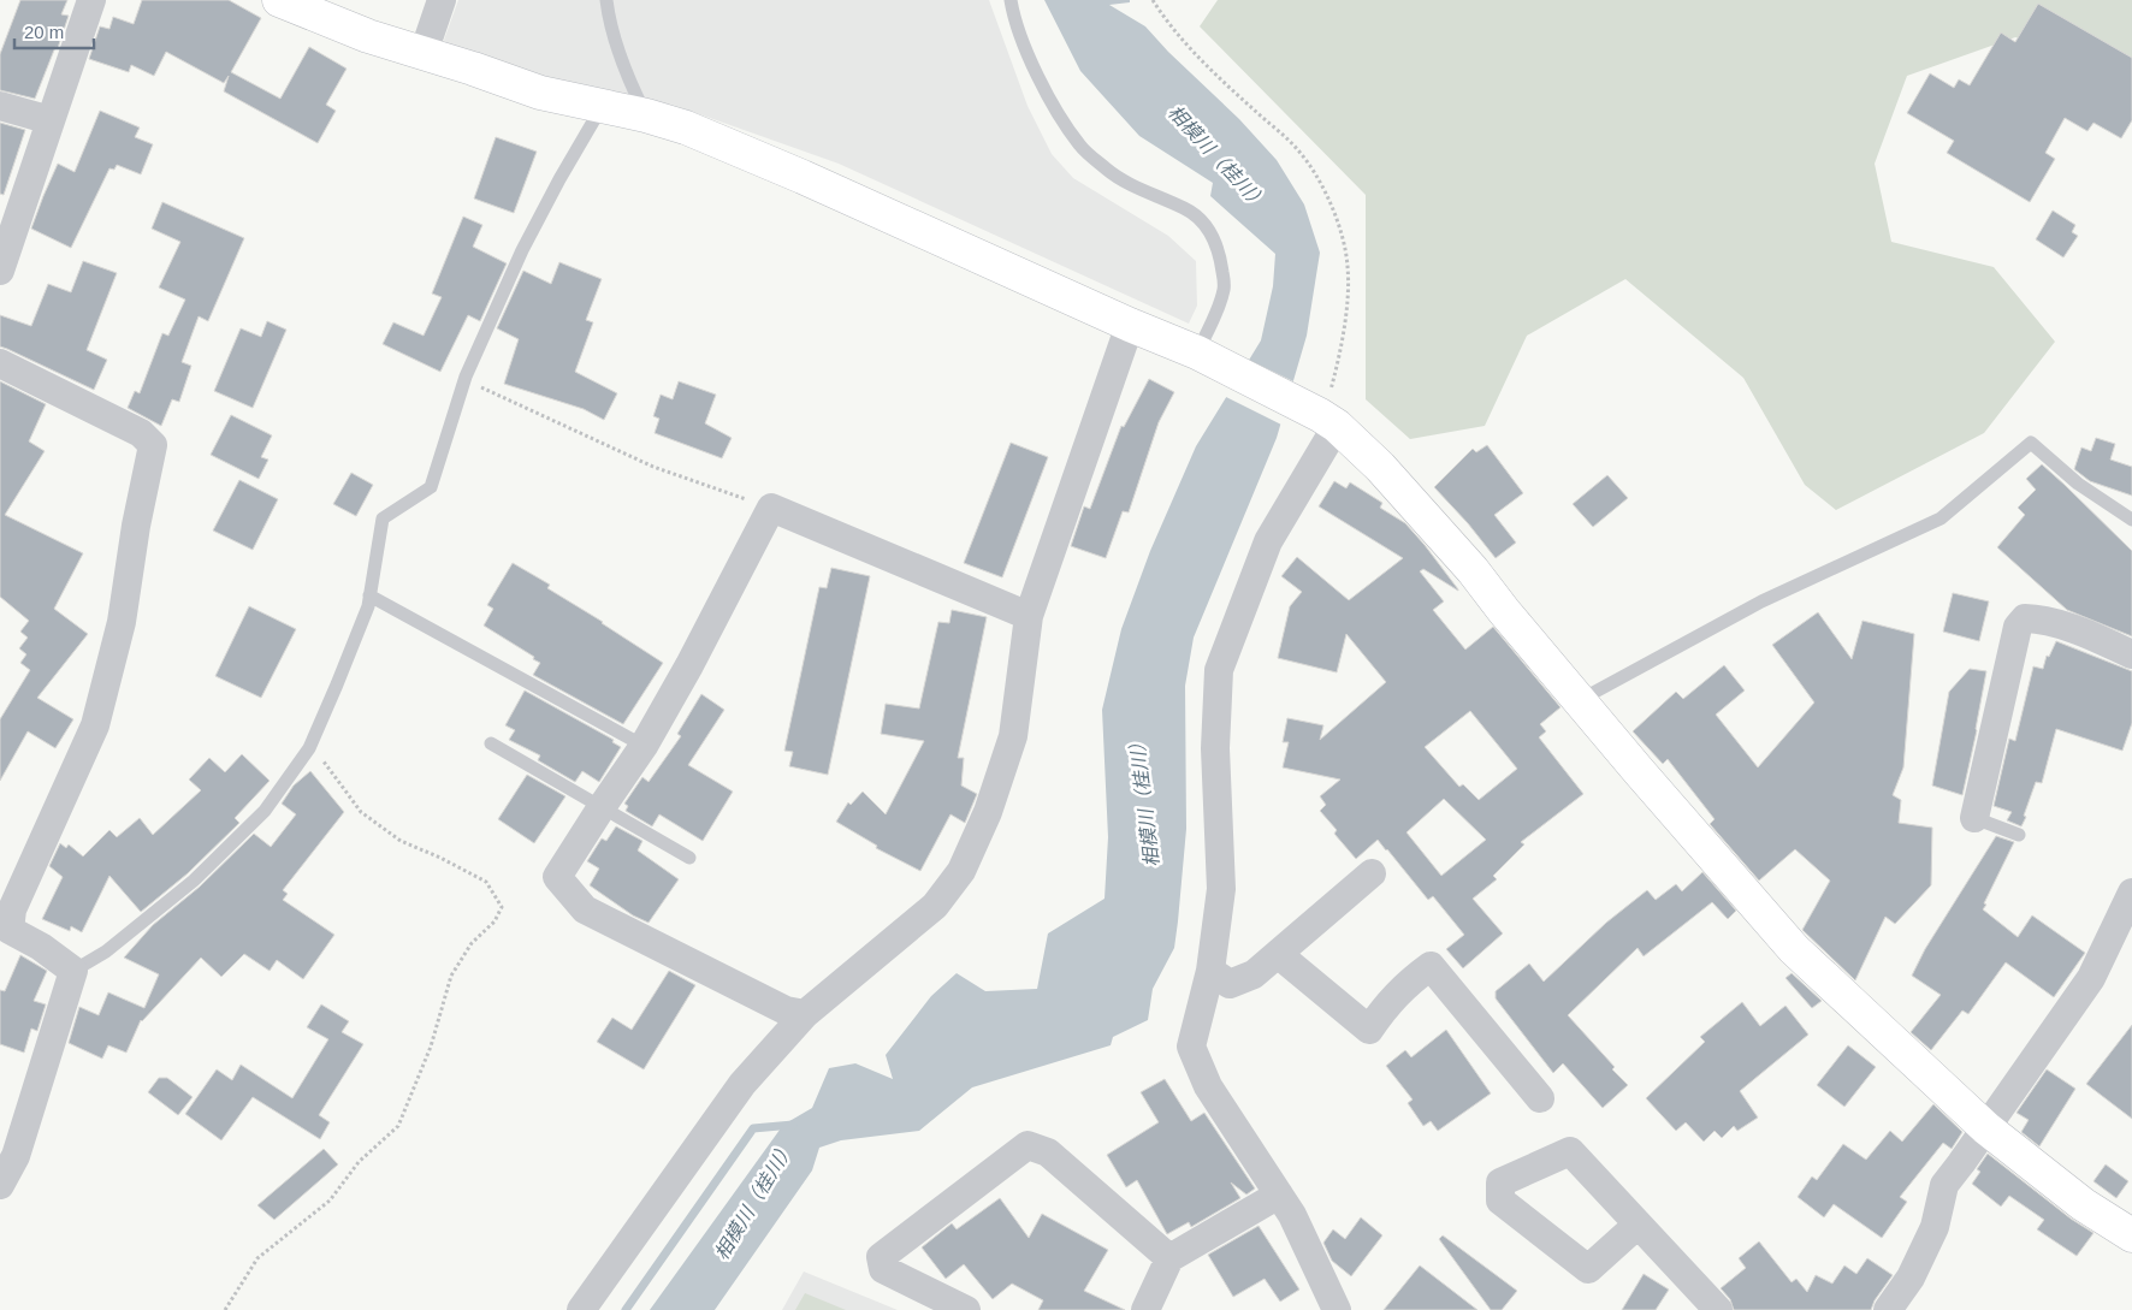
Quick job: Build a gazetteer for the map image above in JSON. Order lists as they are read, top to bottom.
{
  "water": ["相模川（桂川）"],
  "scale_bar": "20 m"
}
